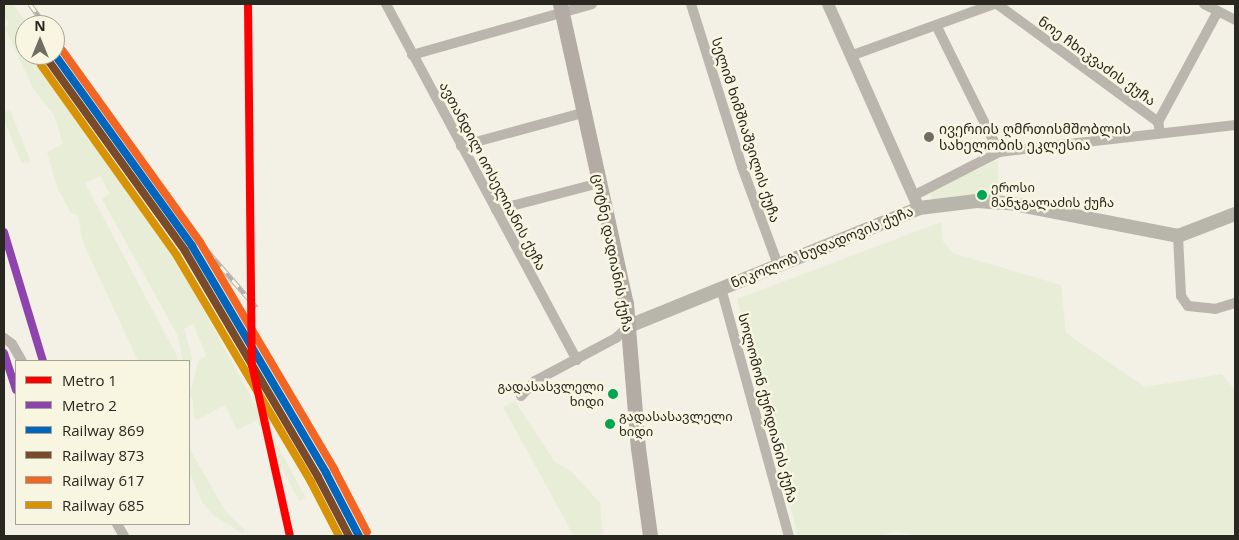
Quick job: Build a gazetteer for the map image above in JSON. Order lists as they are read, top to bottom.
{
  "streets": {
    "main road": ["ნიკოლოზ ხუდადოვის ქუჩა", "ცოტნე დადიანის ქუჩა"],
    "street": [
      "ნოე ჩხიკვაძის ქუჩა",
      "სელიმ ხიმშიაშვილის ქუჩა",
      "ავთანდილ იოსელიანის ქუჩა",
      "სოლომონ ქურდიანის ქუჩა"
    ]
  },
  "crossings": [
    ["სელიმ ხიმშიაშვილის ქუჩა", "ნიკოლოზ ხუდადოვის ქუჩა"],
    ["ავთანდილ იოსელიანის ქუჩა", "ნიკოლოზ ხუდადოვის ქუჩა"],
    ["ნიკოლოზ ხუდადოვის ქუჩა", "ცოტნე დადიანის ქუჩა"],
    ["ნიკოლოზ ხუდადოვის ქუჩა", "სოლომონ ქურდიანის ქუჩა"]
  ],
  "places": [
    "ივერიის ღმრთისმშობლის სახელობის ეკლესია",
    "ეროსი მანჯგალაძის ქუჩა",
    "გადასასვლელი ხიდი",
    "გადასასავლელი ხიდი"
  ],
  "lines": [
    "metro line 1",
    "rail line 617",
    "rail line 869",
    "rail line 873",
    "rail line 685",
    "metro line 2"
  ],
  "legend": [
    "Metro 1",
    "Metro 2",
    "Railway 869",
    "Railway 873",
    "Railway 617",
    "Railway 685"
  ],
  "north": "top"
}
